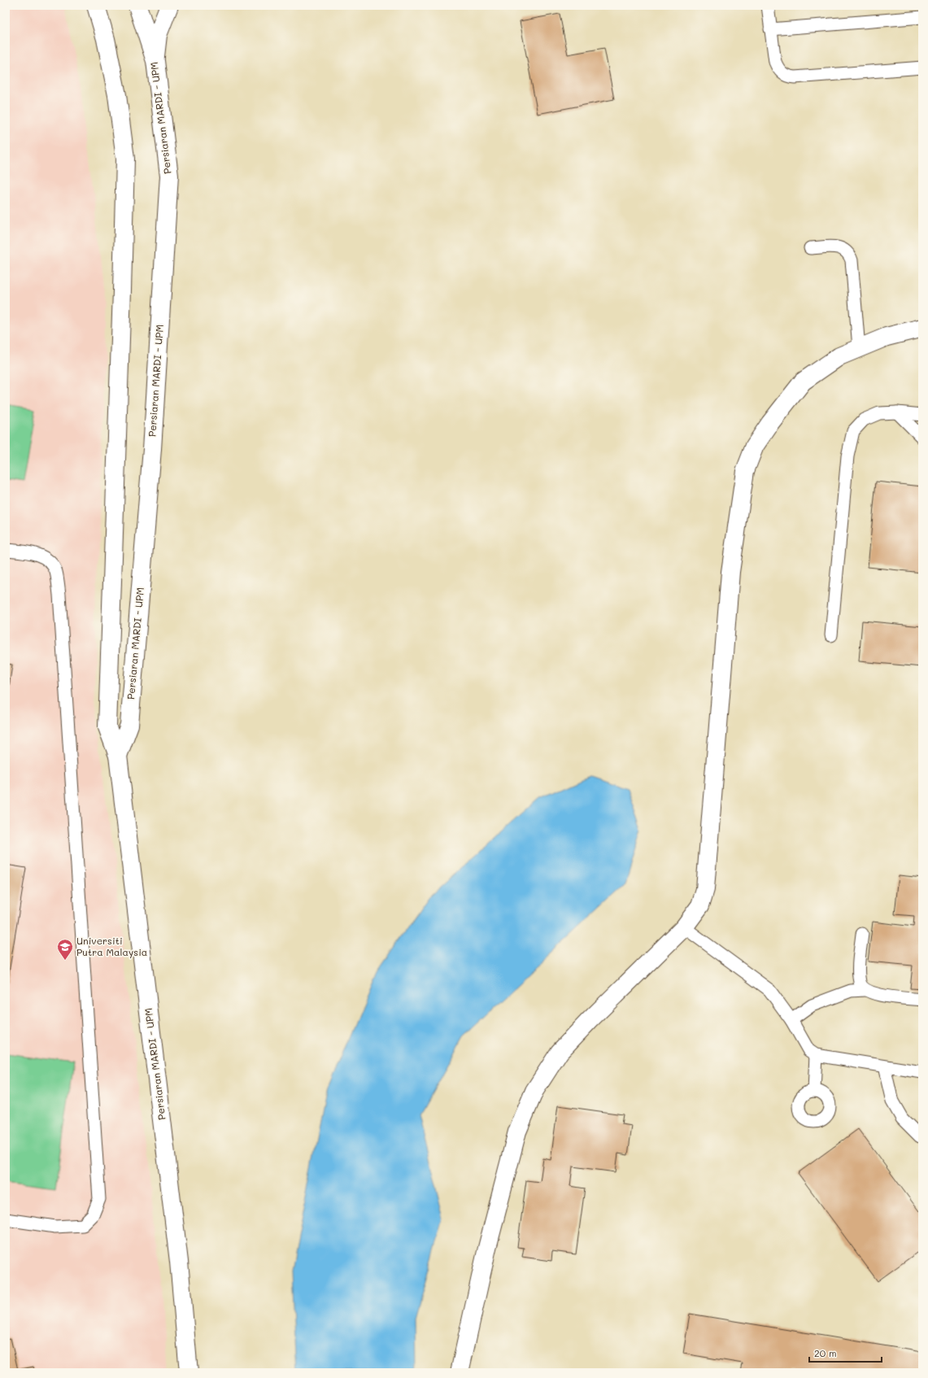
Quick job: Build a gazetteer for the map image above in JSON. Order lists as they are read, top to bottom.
{
  "streets": {
    "street": ["Persiaran MARDI - UPM"]
  },
  "places": {
    "school or university": ["Universiti Putra Malaysia"]
  },
  "scale_bar": "20 m"
}
